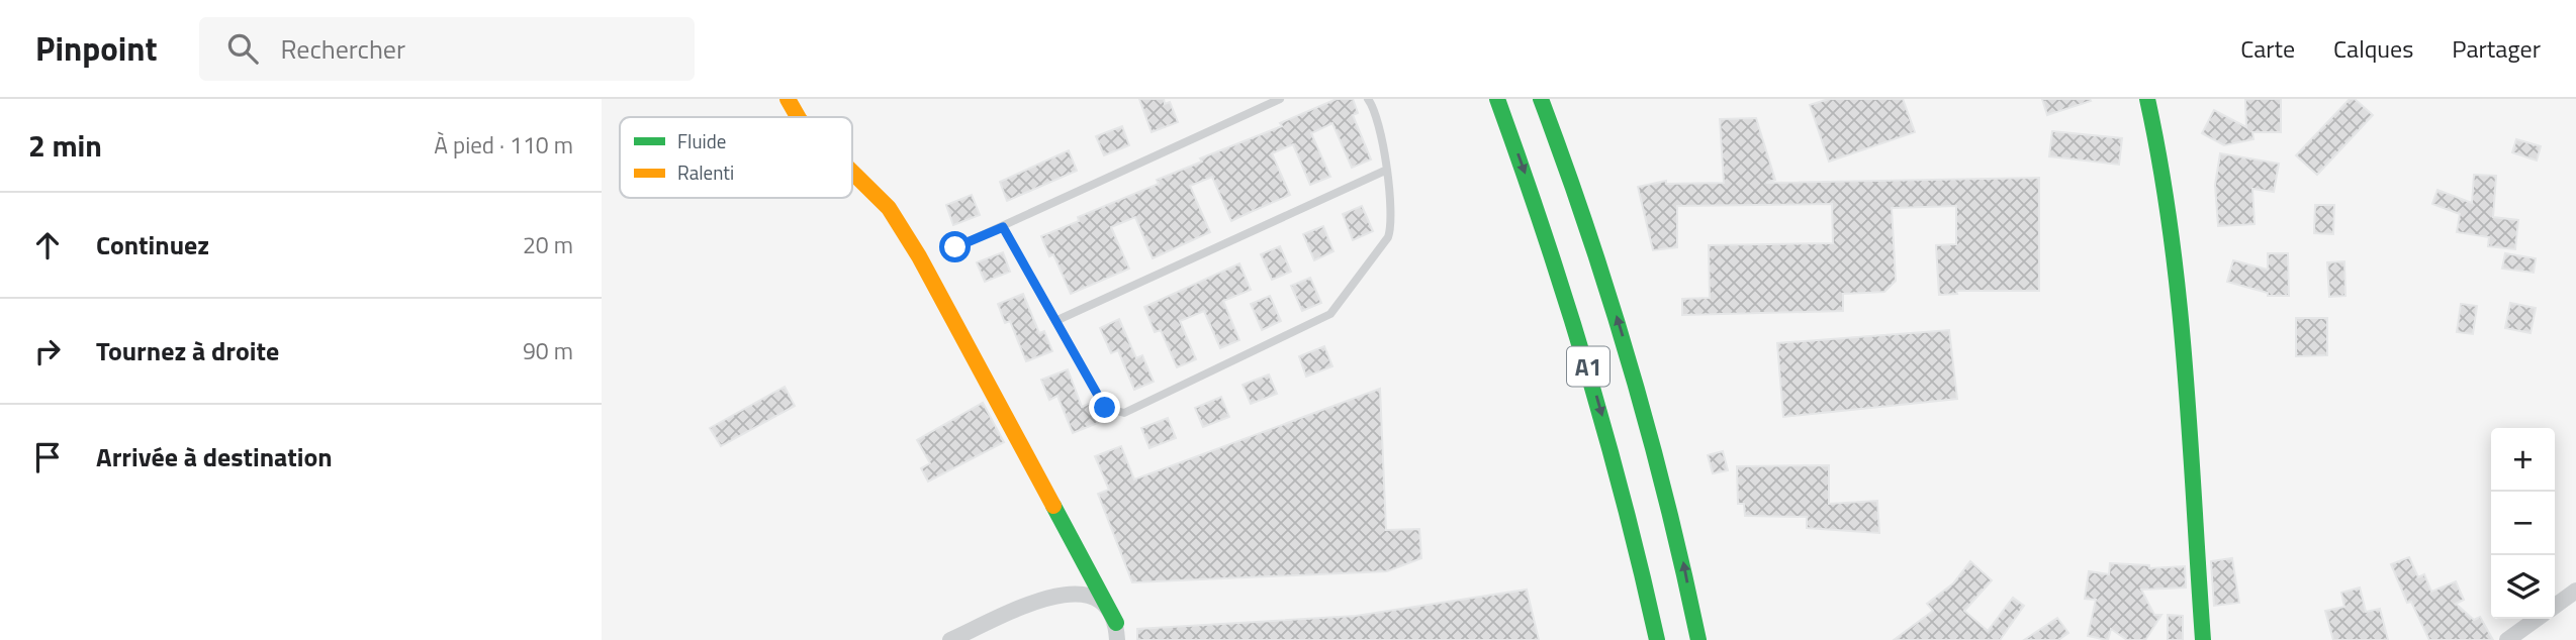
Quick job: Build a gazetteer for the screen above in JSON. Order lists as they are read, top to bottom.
{
  "streets": {
    "main road": ["A1"]
  },
  "legend": ["Fluide", "Ralenti"],
  "page": {
    "header": "Pinpoint",
    "search": "Rechercher",
    "nav": ["Carte", "Calques", "Partager"],
    "heading": ["2 min", "À pied · 110 m"],
    "list": [
      ["Continuez", "20 m"],
      ["Tournez à droite", "90 m"],
      "Arrivée à destination"
    ],
    "map_buttons": ["+", "−"]
  }
}
